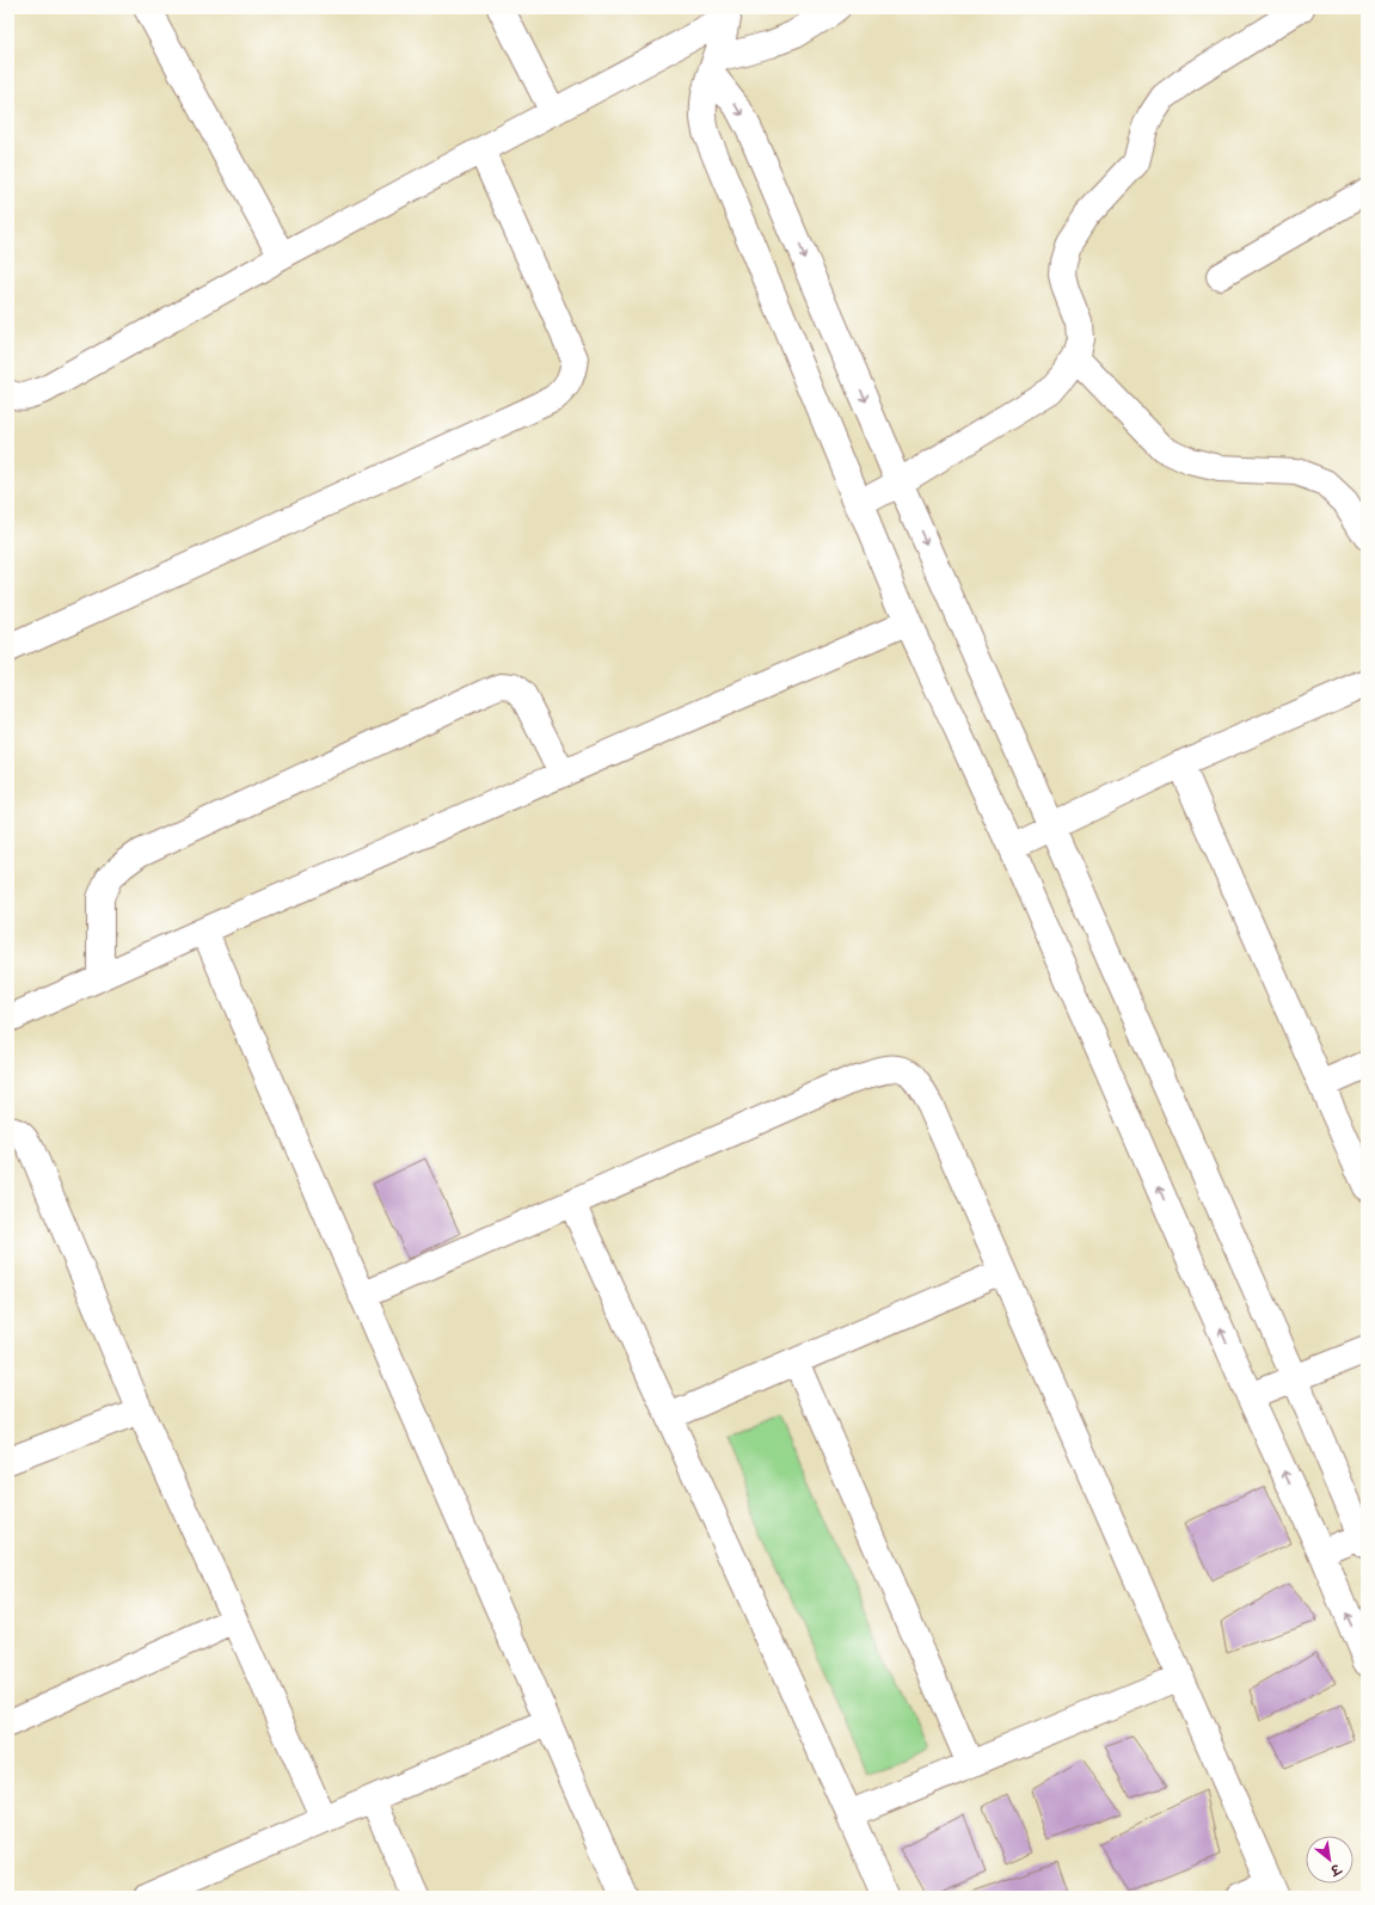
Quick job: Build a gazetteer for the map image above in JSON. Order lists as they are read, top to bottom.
{
  "north": "bottom right"
}
